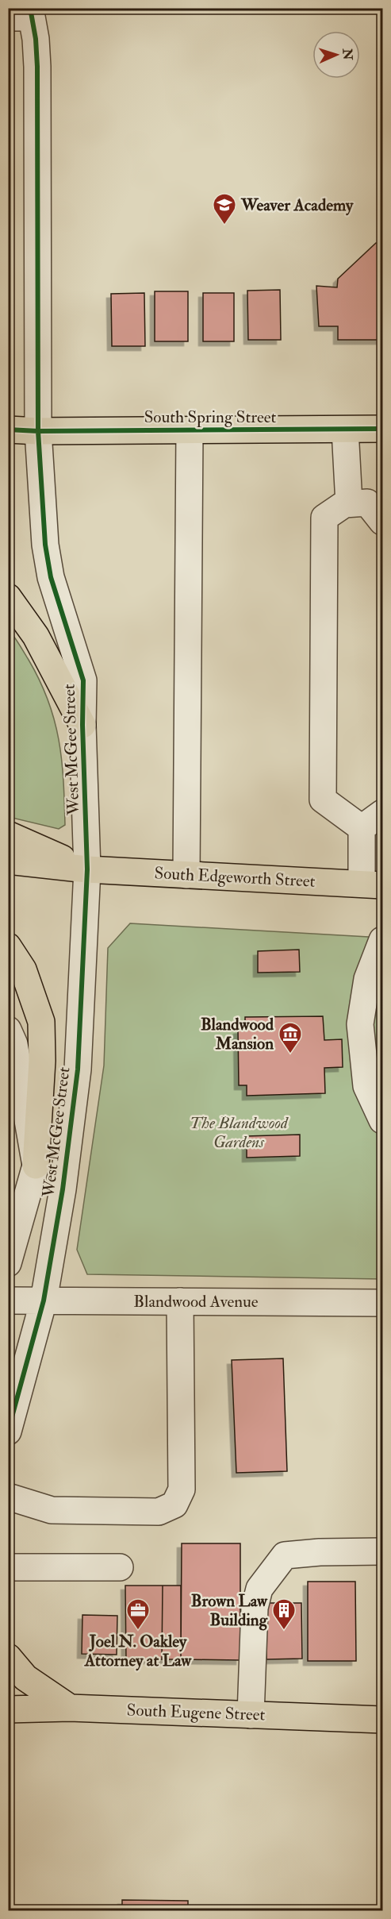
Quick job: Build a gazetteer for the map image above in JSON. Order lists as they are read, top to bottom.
{
  "streets": {
    "main road": ["South Spring Street", "South Edgeworth Street", "South Eugene Street"],
    "street": ["West McGee Street", "Blandwood Avenue"]
  },
  "crossings": [
    ["South Spring Street", "West McGee Street"],
    ["West McGee Street", "South Edgeworth Street"],
    ["West McGee Street", "Blandwood Avenue"]
  ],
  "parks": ["The Blandwood Gardens"],
  "places": {
    "school or university": ["Weaver Academy"],
    "museum": ["Blandwood Mansion"],
    "office": ["Joel N. Oakley Attorney at Law"],
    "building": ["Brown Law Building"]
  },
  "north": "right"
}
